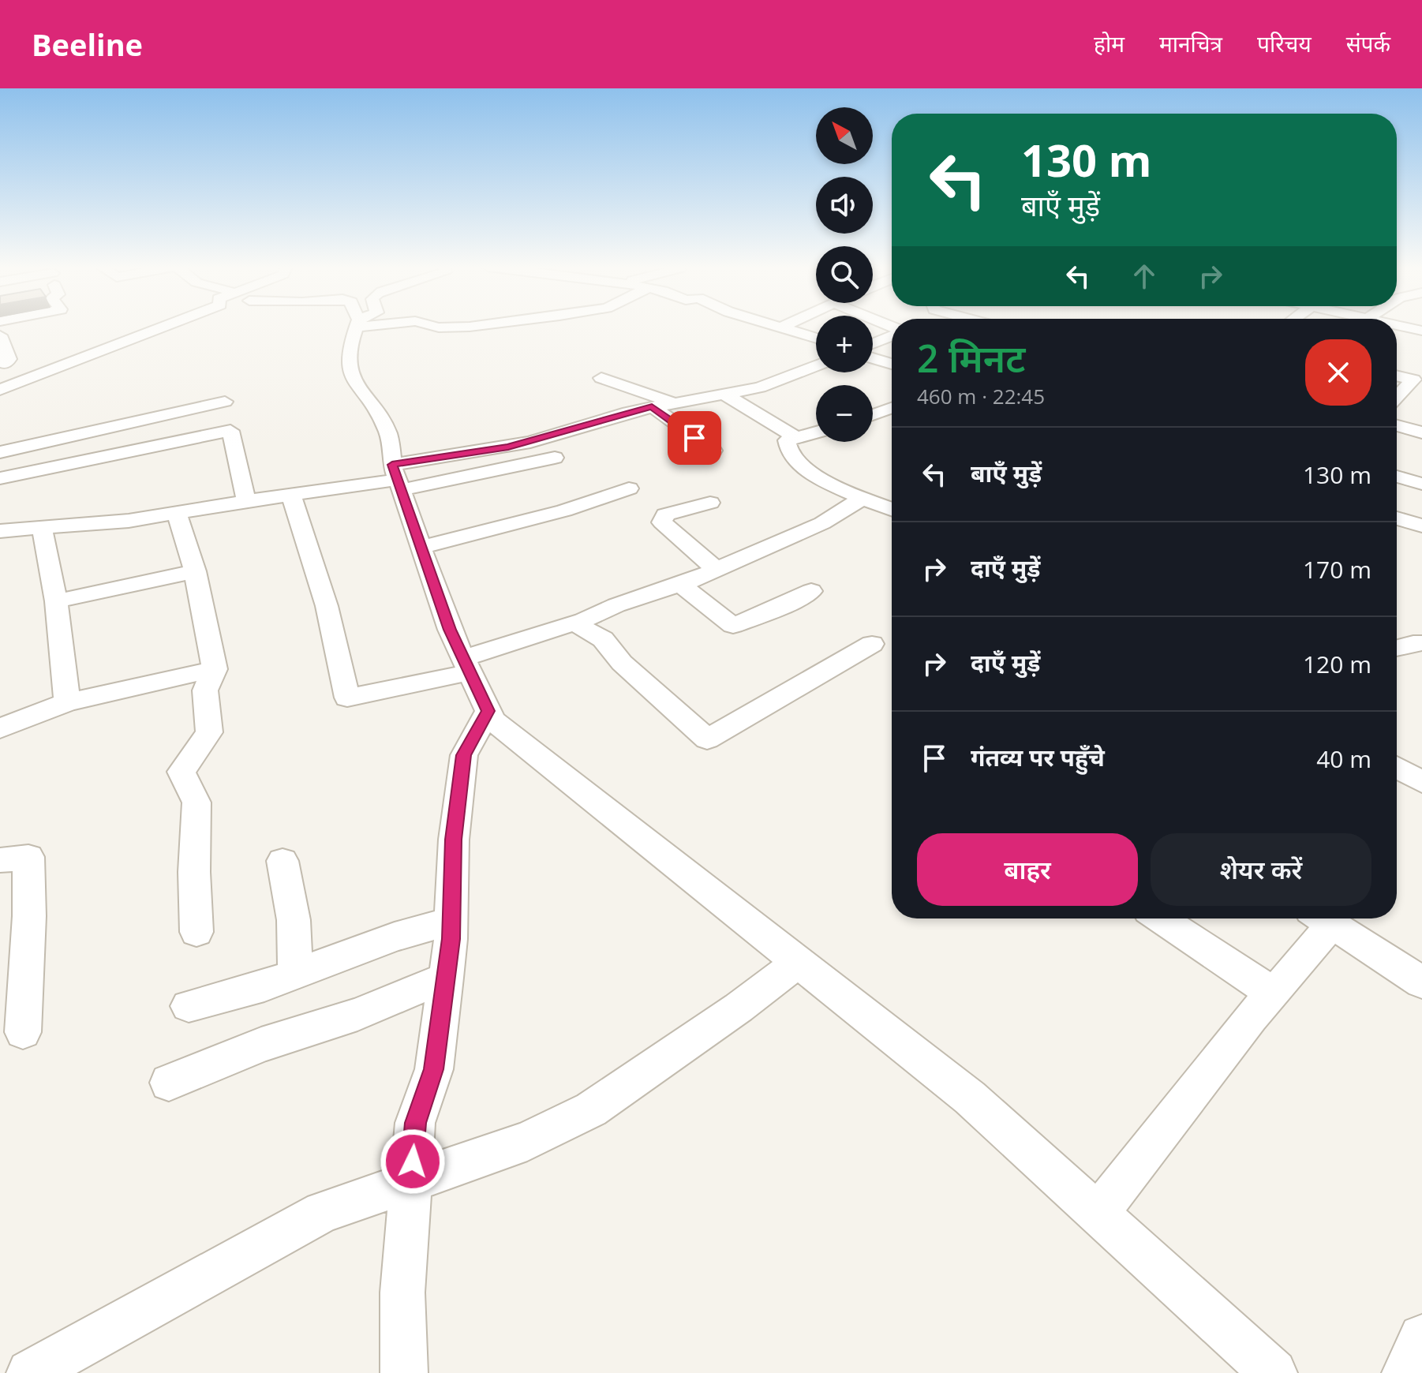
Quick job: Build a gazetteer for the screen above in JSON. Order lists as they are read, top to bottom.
{
  "north": "top left",
  "page": {
    "header": "Beeline",
    "nav": [
      "होम",
      "मानचित्र",
      "परिचय",
      "संपर्क"
    ],
    "map_buttons": ["+", "−"],
    "turn": ["130 m", "बाएँ मुड़ें"],
    "heading": ["2 मिनट", "460 m · 22:45"],
    "list": [
      {
        "name": "बाएँ मुड़ें",
        "value": "130 m"
      },
      {
        "name": "दाएँ मुड़ें",
        "value": "170 m"
      },
      {
        "name": "दाएँ मुड़ें",
        "value": "120 m"
      },
      {
        "name": "गंतव्य पर पहुँचे",
        "value": "40 m"
      }
    ],
    "buttons": ["बाहर", "शेयर करें"]
  }
}
